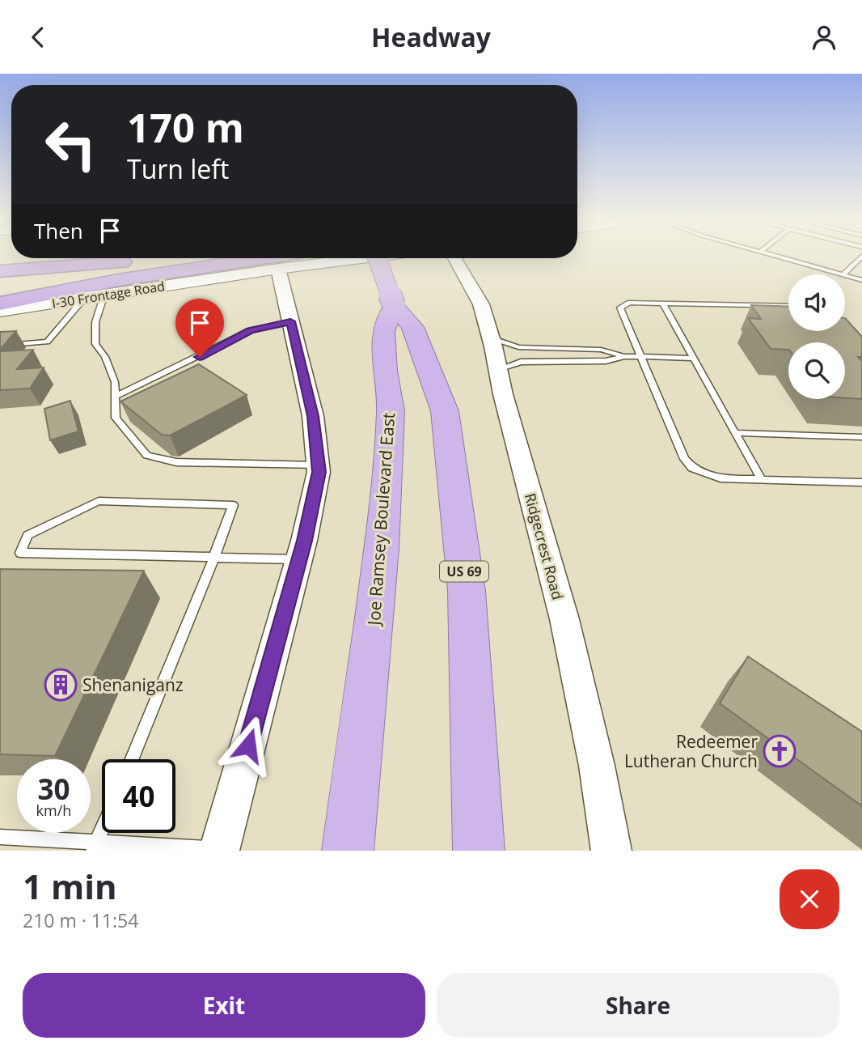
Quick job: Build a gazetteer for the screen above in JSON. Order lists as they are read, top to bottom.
{
  "streets": {
    "highway": ["Joe Ramsey Boulevard East", "US 69"],
    "main road": ["I-30 Frontage Road"],
    "street": ["Ridgecrest Road"]
  },
  "crossings": [
    ["Joe Ramsey Boulevard East", "US 69"]
  ],
  "places": {
    "building": ["Shenaniganz"],
    "church": ["Redeemer Lutheran Church"]
  },
  "page": {
    "header": "Headway",
    "turn": ["170 m", "Turn left"],
    "then": "Then",
    "speed": "30 km/h",
    "limit": "40",
    "heading": ["1 min", "210 m · 11:54"],
    "buttons": ["Exit", "Share"]
  }
}
